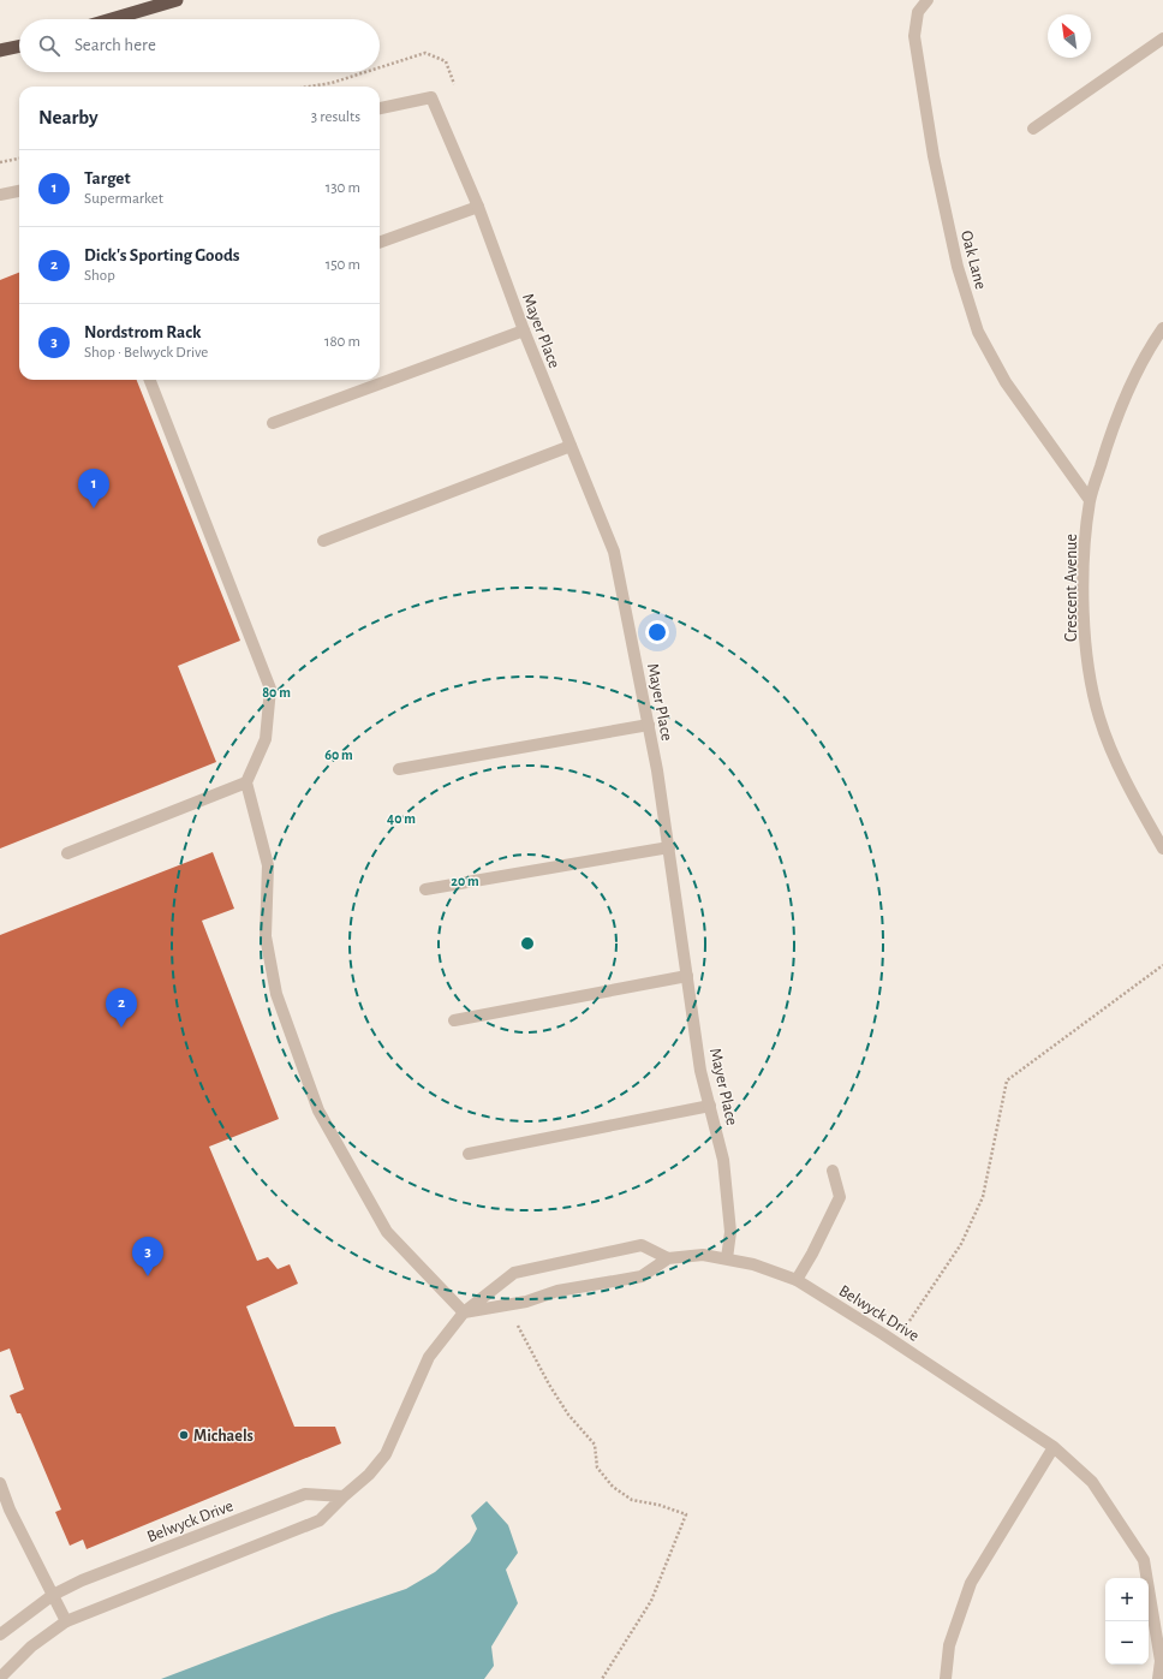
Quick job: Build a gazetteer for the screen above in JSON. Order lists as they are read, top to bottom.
{
  "streets": {
    "street": [
      "Oak Lane",
      "Mayer Place",
      "Crescent Avenue",
      "Belwyck Drive"
    ]
  },
  "crossings": [
    ["Oak Lane", "Crescent Avenue"],
    ["Mayer Place", "Belwyck Drive"]
  ],
  "places": ["Michaels"],
  "north": "top left",
  "page": {
    "search": "Search here",
    "heading": ["Nearby", "3 results"],
    "list": [
      {
        "mark": "1",
        "name": "Target",
        "note": "Supermarket",
        "value": "130 m"
      },
      {
        "mark": "2",
        "name": "Dick's Sporting Goods",
        "note": "Shop",
        "value": "150 m"
      },
      {
        "mark": "3",
        "name": "Nordstrom Rack",
        "note": "Shop · Belwyck Drive",
        "value": "180 m"
      }
    ],
    "pins": ["1", "2", "3"],
    "map_buttons": ["+", "−"]
  },
  "rings": [
    "80 m",
    "60 m",
    "40 m",
    "20 m"
  ]
}
